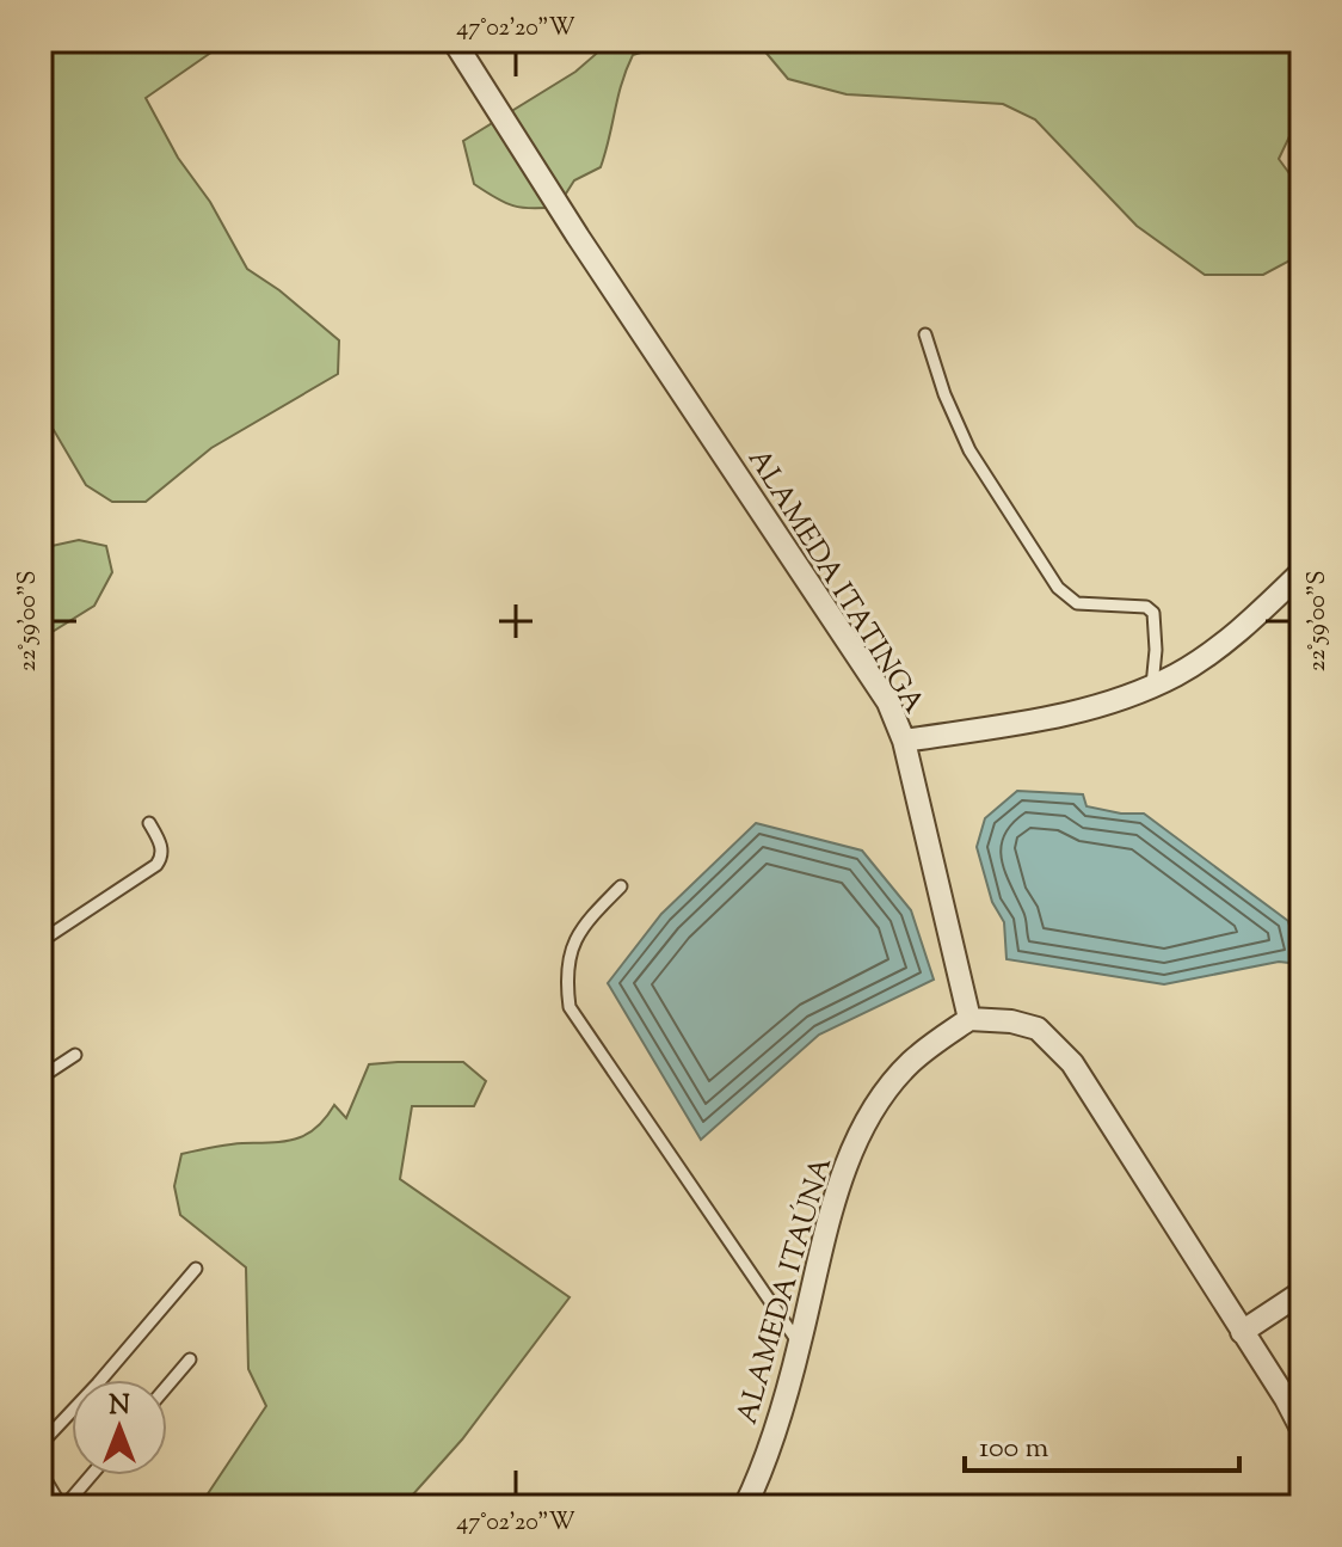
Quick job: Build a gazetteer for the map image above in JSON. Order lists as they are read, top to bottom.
{
  "streets": {
    "street": ["ALAMEDA ITATINGA", "ALAMEDA ITAÚNA"]
  },
  "crossings": [
    ["ALAMEDA ITATINGA", "ALAMEDA ITAÚNA"]
  ],
  "scale_bar": "100 m",
  "north": "top",
  "coordinates": ["47°02'20\"W", "22°59'00\"S"]
}
